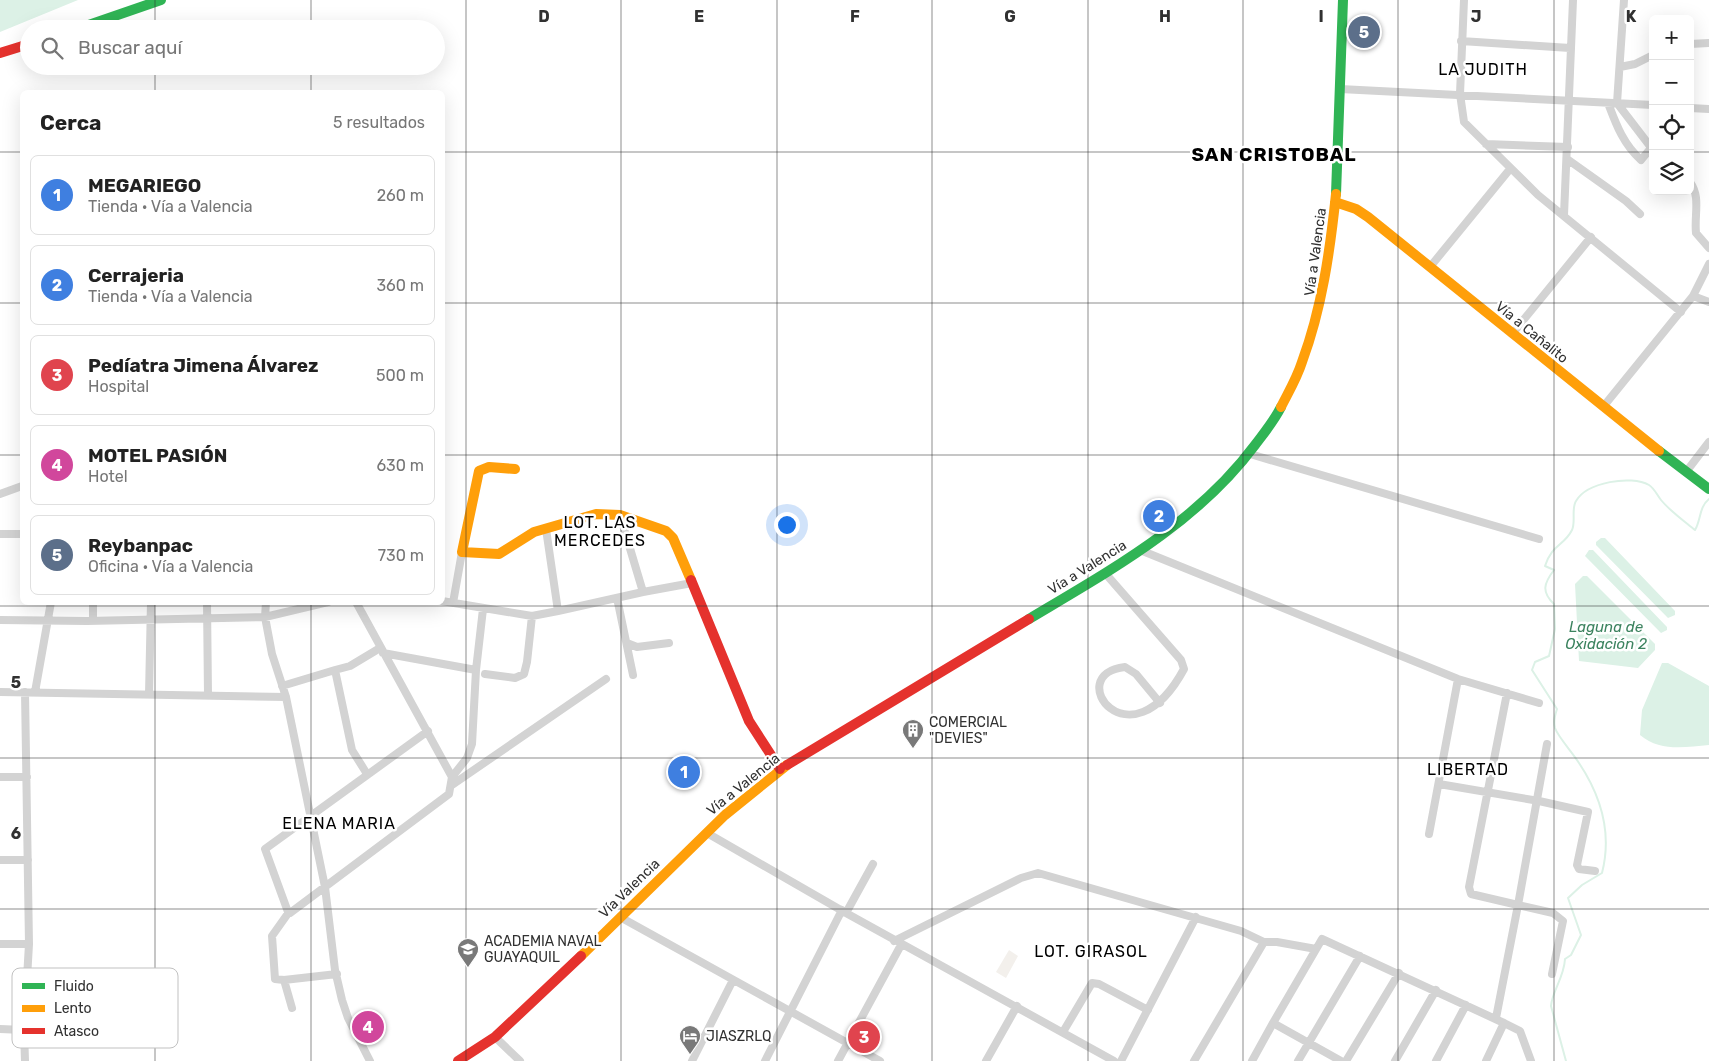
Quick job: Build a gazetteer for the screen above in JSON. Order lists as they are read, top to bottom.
{
  "streets": {
    "main road": ["Vía a Valencia", "Vía a Cañalito", "Vía Valencia"]
  },
  "crossings": [
    ["Vía a Valencia", "Vía a Cañalito"],
    ["Vía a Valencia", "Vía Valencia"]
  ],
  "districts": [
    "LA JUDITH",
    "SAN CRISTOBAL",
    "LOT. LAS MERCEDES",
    "LIBERTAD",
    "ELENA MARIA",
    "LOT. GIRASOL"
  ],
  "water": ["Laguna de Oxidación 2"],
  "places": {
    "building": ["COMERCIAL \"DEVIES\""],
    "school or university": ["ACADEMIA NAVAL GUAYAQUIL"],
    "hotel": ["JIASZRLQ"]
  },
  "legend": ["Fluido", "Lento", "Atasco"],
  "page": {
    "pins": [
      "5",
      "2",
      "1",
      "4",
      "3"
    ],
    "map_buttons": ["+", "−"],
    "search": "Buscar aquí",
    "heading": ["Cerca", "5 resultados"],
    "list": [
      {
        "mark": "1",
        "name": "MEGARIEGO",
        "note": "Tienda · Vía a Valencia",
        "value": "260 m"
      },
      {
        "mark": "2",
        "name": "Cerrajeria",
        "note": "Tienda · Vía a Valencia",
        "value": "360 m"
      },
      {
        "mark": "3",
        "name": "Pedíatra Jimena Álvarez",
        "note": "Hospital",
        "value": "500 m"
      },
      {
        "mark": "4",
        "name": "MOTEL PASIÓN",
        "note": "Hotel",
        "value": "630 m"
      },
      {
        "mark": "5",
        "name": "Reybanpac",
        "note": "Oficina · Vía a Valencia",
        "value": "730 m"
      }
    ]
  },
  "grid": {
    "columns": [
      "D",
      "E",
      "F",
      "G",
      "H",
      "I",
      "J",
      "K"
    ],
    "rows": ["5", "6"]
  }
}
